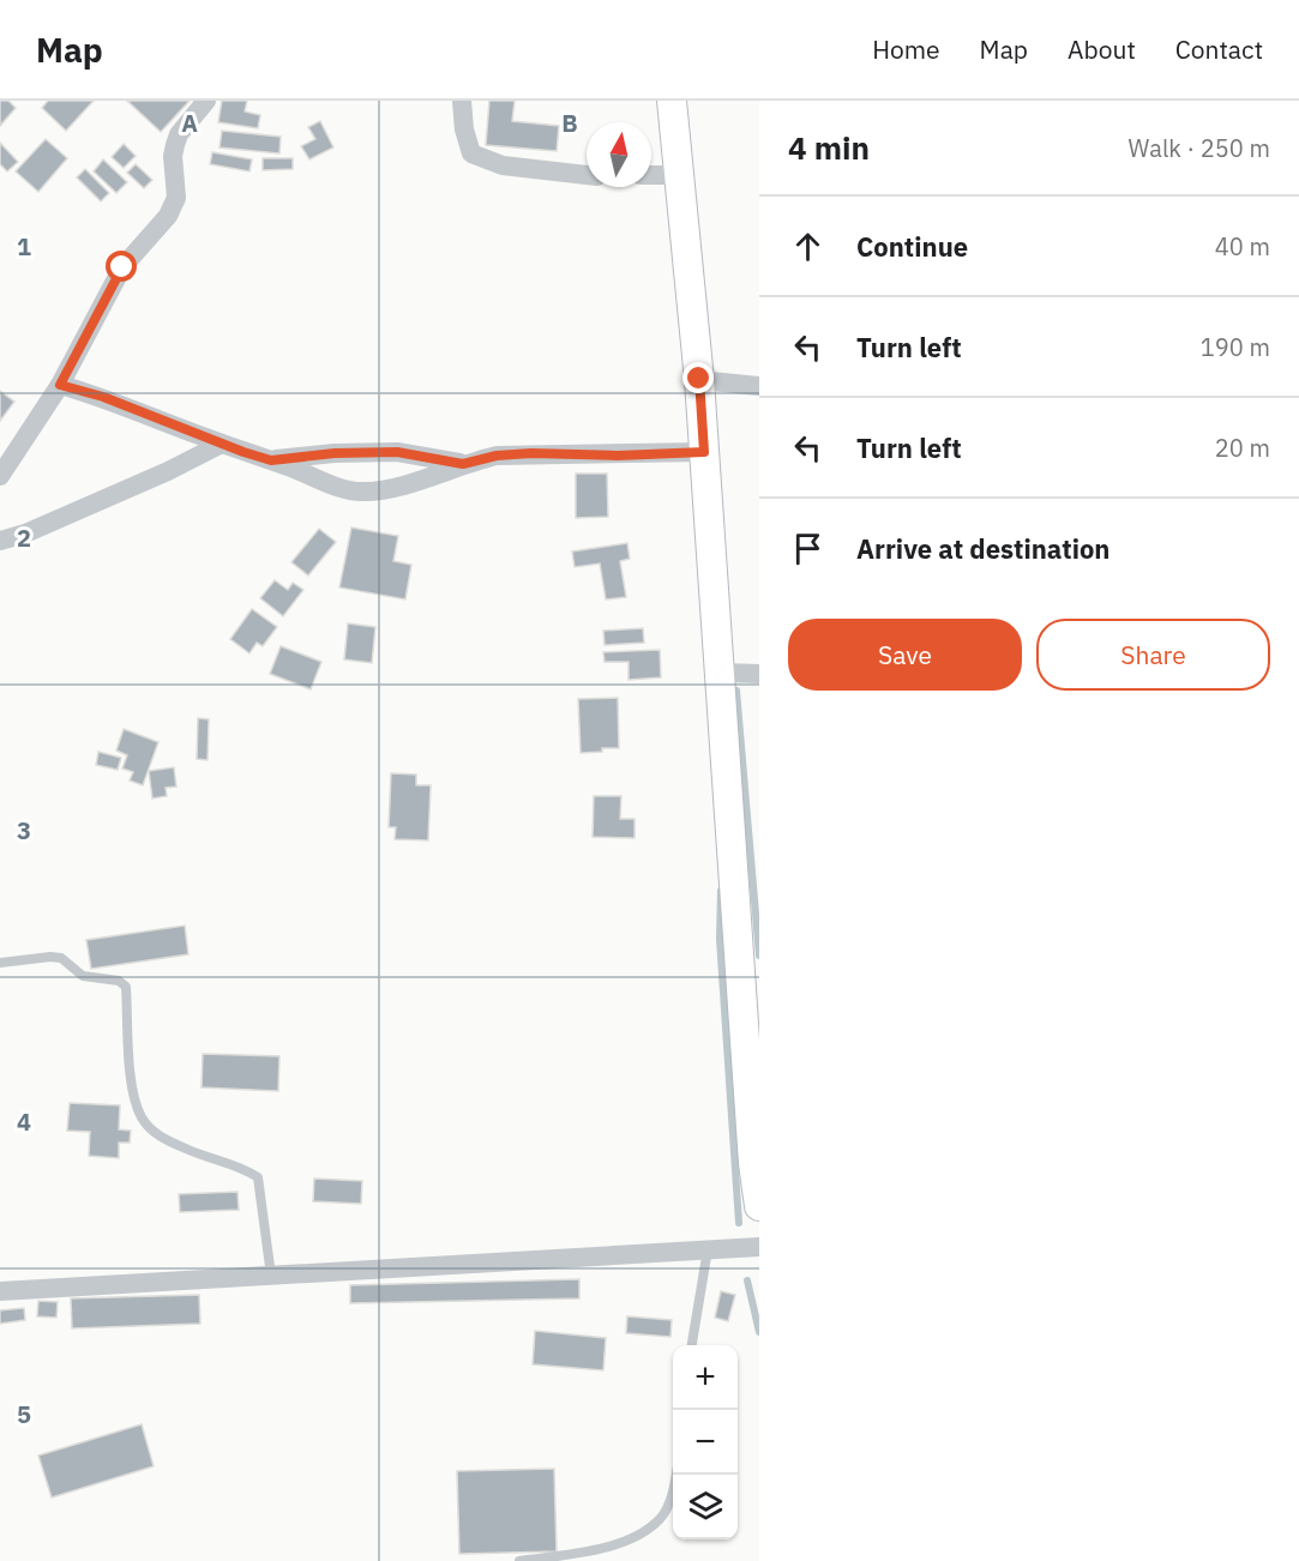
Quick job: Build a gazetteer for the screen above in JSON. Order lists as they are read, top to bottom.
{
  "north": "top",
  "page": {
    "header": "Map",
    "nav": [
      "Home",
      "Map",
      "About",
      "Contact"
    ],
    "heading": ["4 min", "Walk · 250 m"],
    "list": [
      ["Continue", "40 m"],
      ["Turn left", "190 m"],
      ["Turn left", "20 m"],
      "Arrive at destination"
    ],
    "buttons": ["Save", "Share"],
    "map_buttons": ["+", "−"]
  },
  "grid": {
    "columns": ["A", "B"],
    "rows": [
      "1",
      "2",
      "3",
      "4",
      "5"
    ]
  }
}
